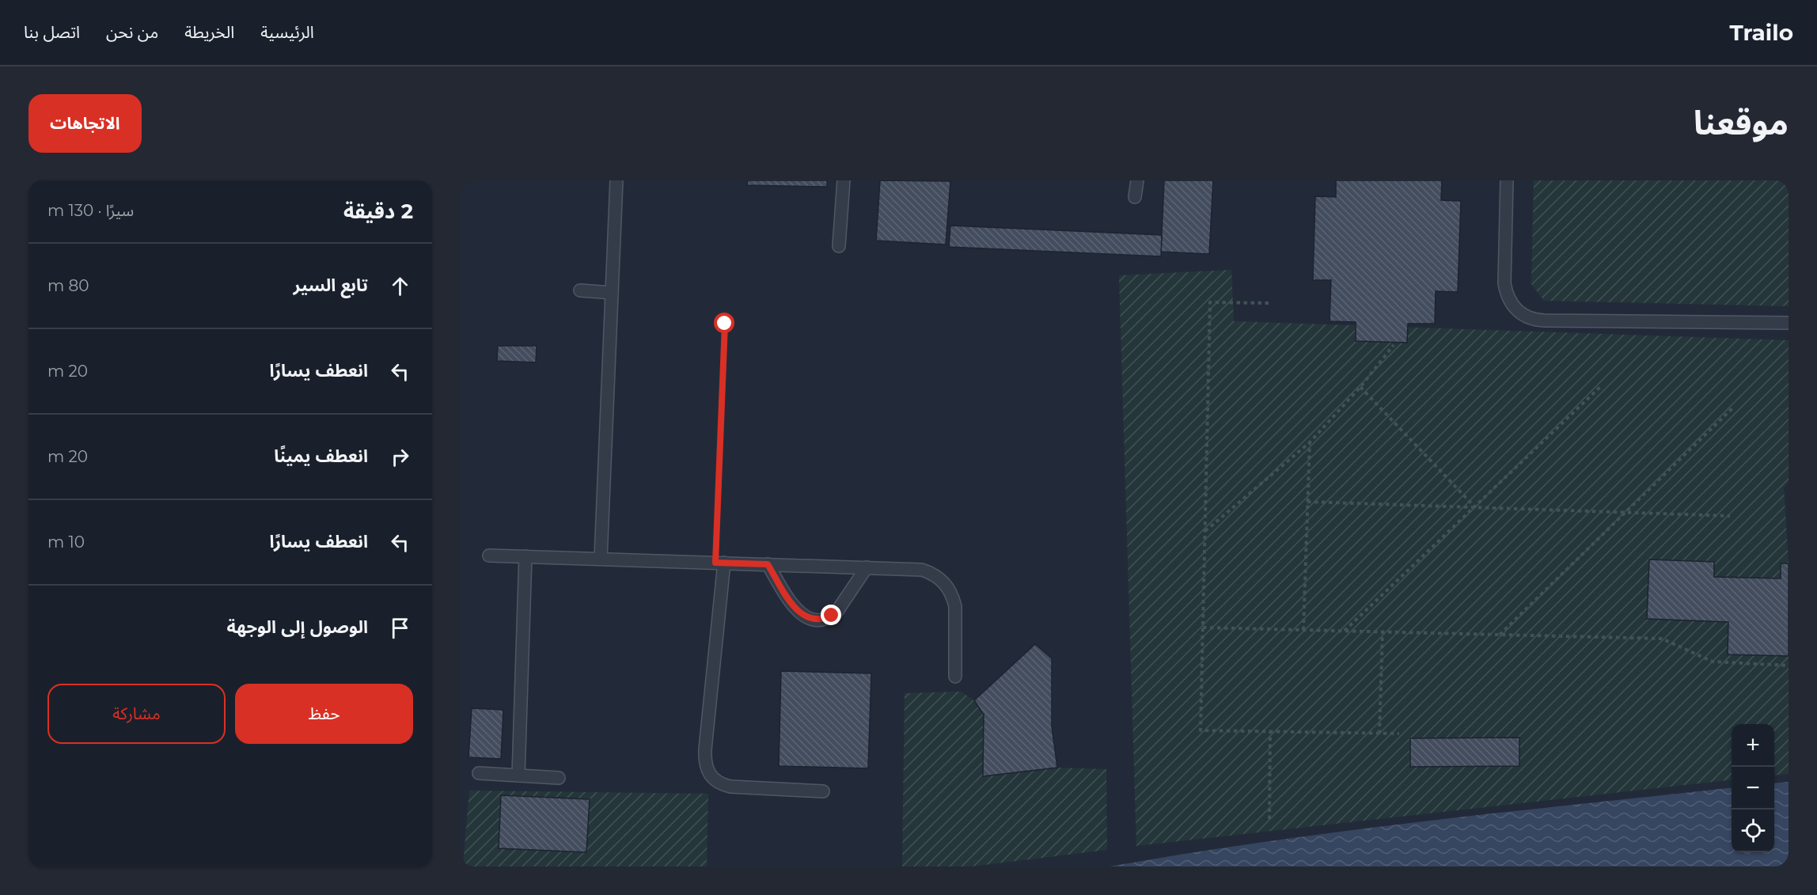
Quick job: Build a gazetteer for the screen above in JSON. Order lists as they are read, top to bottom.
{
  "page": {
    "header": "Trailo",
    "nav": [
      "الرئيسية",
      "الخريطة",
      "من نحن",
      "اتصل بنا"
    ],
    "title": "موقعنا",
    "buttons": [
      "الاتجاهات",
      ["حفظ", "مشاركة"]
    ],
    "heading": ["2 دقيقة", "سيرًا · 130 m"],
    "list": [
      ["تابع السير", "80 m"],
      ["انعطف يسارًا", "20 m"],
      ["انعطف يمينًا", "20 m"],
      ["انعطف يسارًا", "10 m"],
      "الوصول إلى الوجهة"
    ],
    "map_buttons": ["+", "−"]
  }
}
